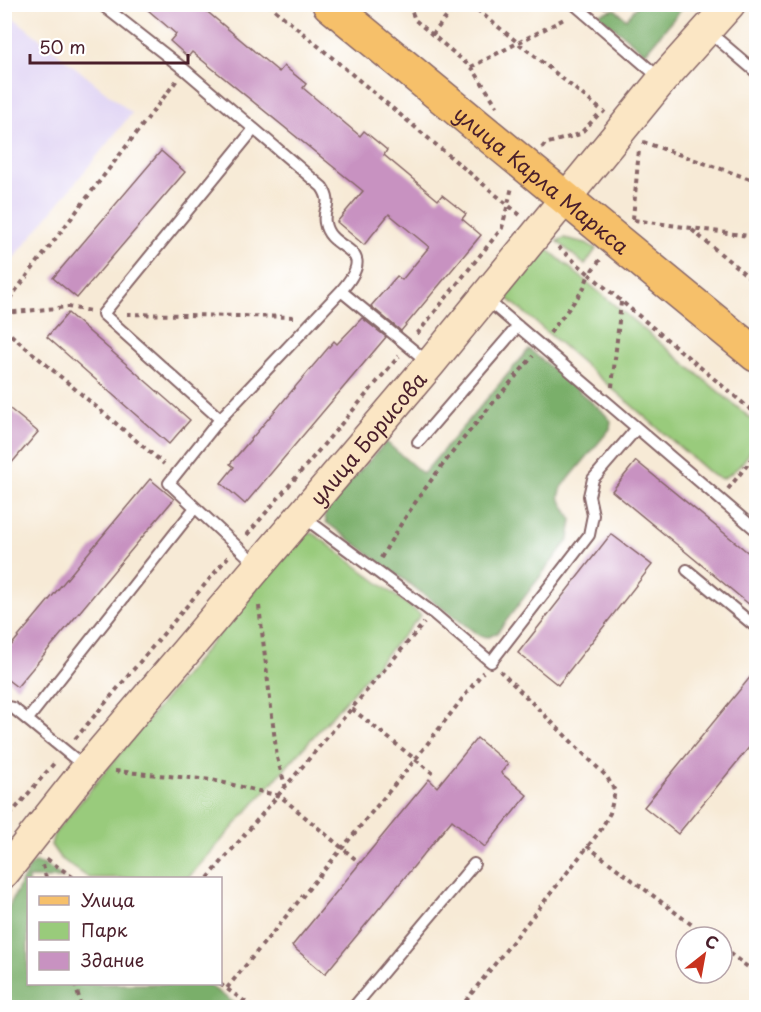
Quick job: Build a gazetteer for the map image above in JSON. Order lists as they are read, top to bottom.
{
  "streets": {
    "main road": ["улица Карла Маркса"],
    "street": ["улица Борисова"]
  },
  "crossings": [
    ["улица Карла Маркса", "улица Борисова"]
  ],
  "legend": ["Улица", "Парк", "Здание"],
  "scale_bar": "50 m",
  "north": "top right"
}
